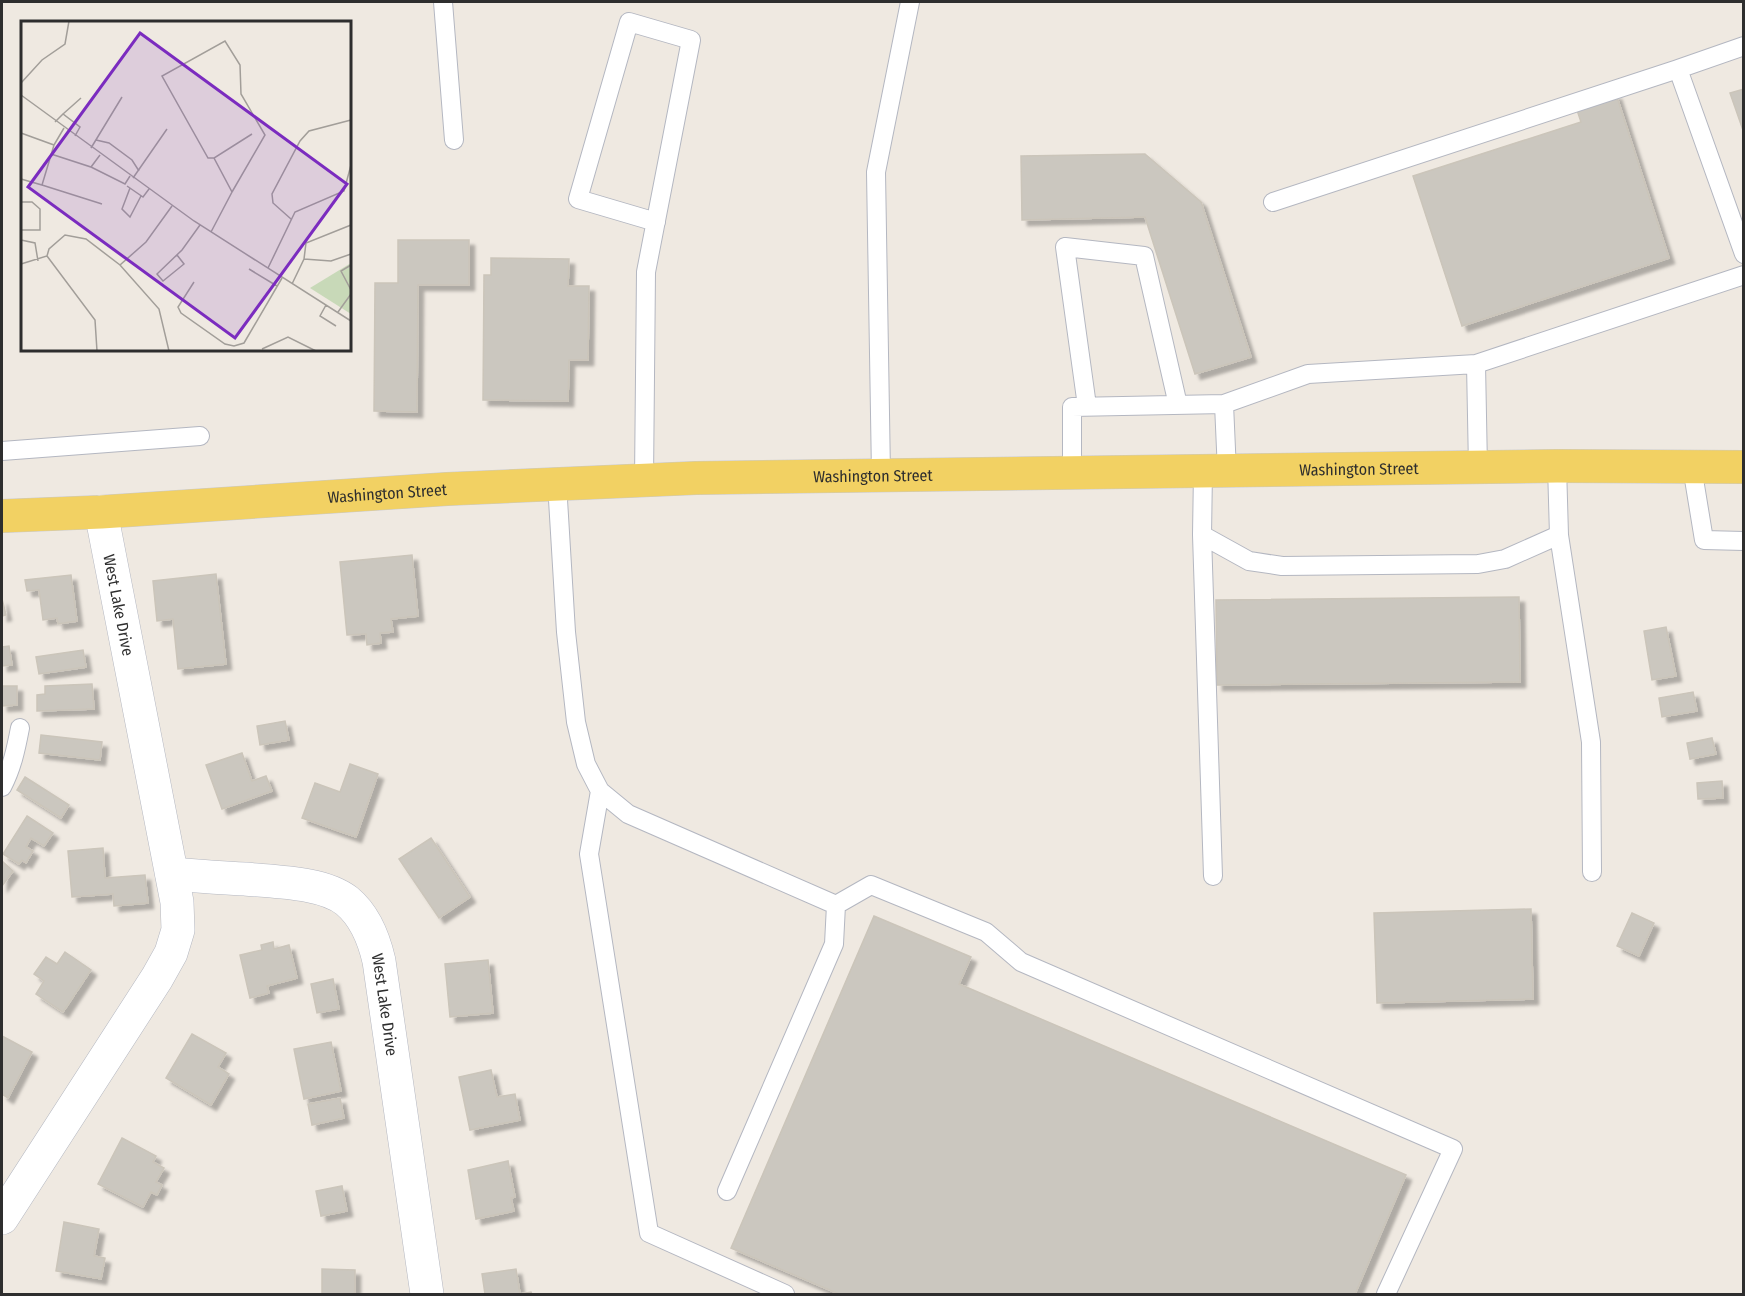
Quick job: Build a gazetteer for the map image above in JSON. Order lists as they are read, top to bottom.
{
  "streets": {
    "main road": ["Washington Street"],
    "street": ["West Lake Drive"]
  },
  "crossings": [
    ["Washington Street", "West Lake Drive"]
  ]
}
